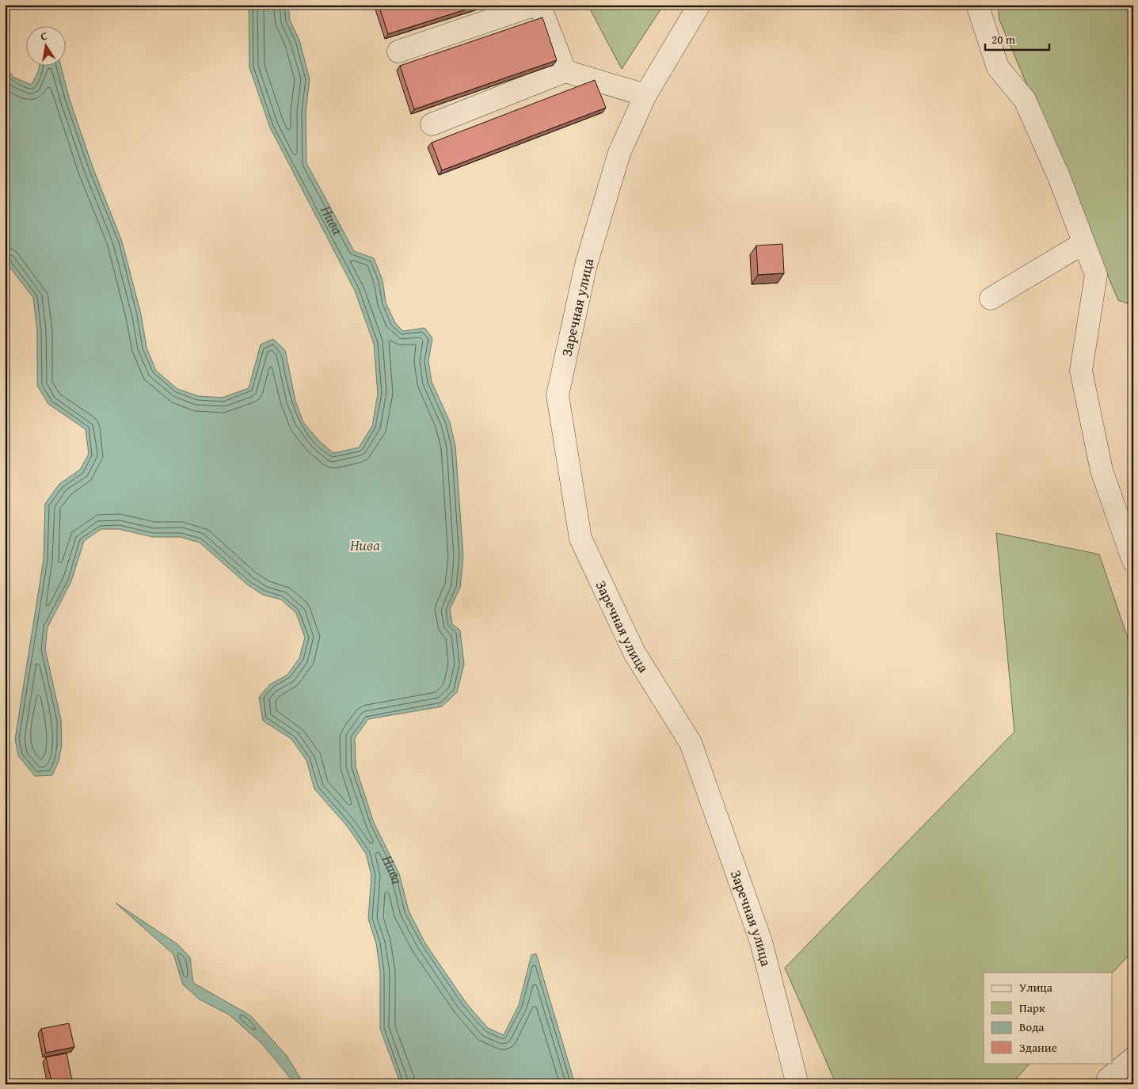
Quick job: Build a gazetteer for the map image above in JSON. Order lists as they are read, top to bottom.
{
  "streets": {
    "street": ["Заречная улица"]
  },
  "water": ["Нива"],
  "legend": [
    "Улица",
    "Парк",
    "Вода",
    "Здание"
  ],
  "scale_bar": "20 m",
  "north": "top"
}
